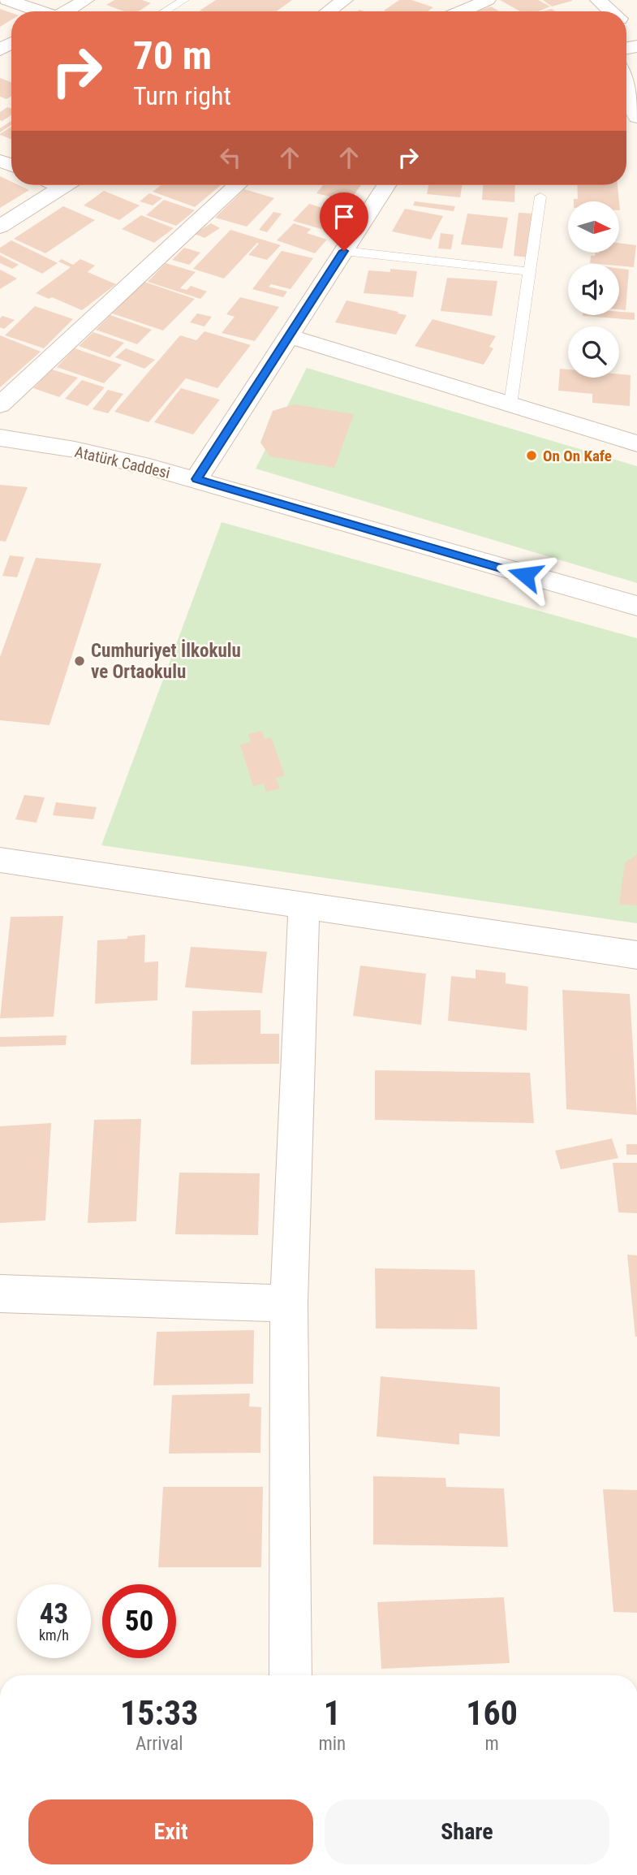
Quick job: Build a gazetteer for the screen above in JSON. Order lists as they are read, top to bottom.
{
  "streets": {
    "street": ["Atatürk Caddesi"]
  },
  "places": ["On On Kafe", "Cumhuriyet İlkokulu ve Ortaokulu"],
  "north": "right",
  "page": {
    "turn": ["70 m", "Turn right"],
    "speed": "43 km/h",
    "limit": "50",
    "eta": [
      "15:33",
      "Arrival",
      "1",
      "min",
      "160",
      "m"
    ],
    "buttons": ["Exit", "Share"]
  }
}
